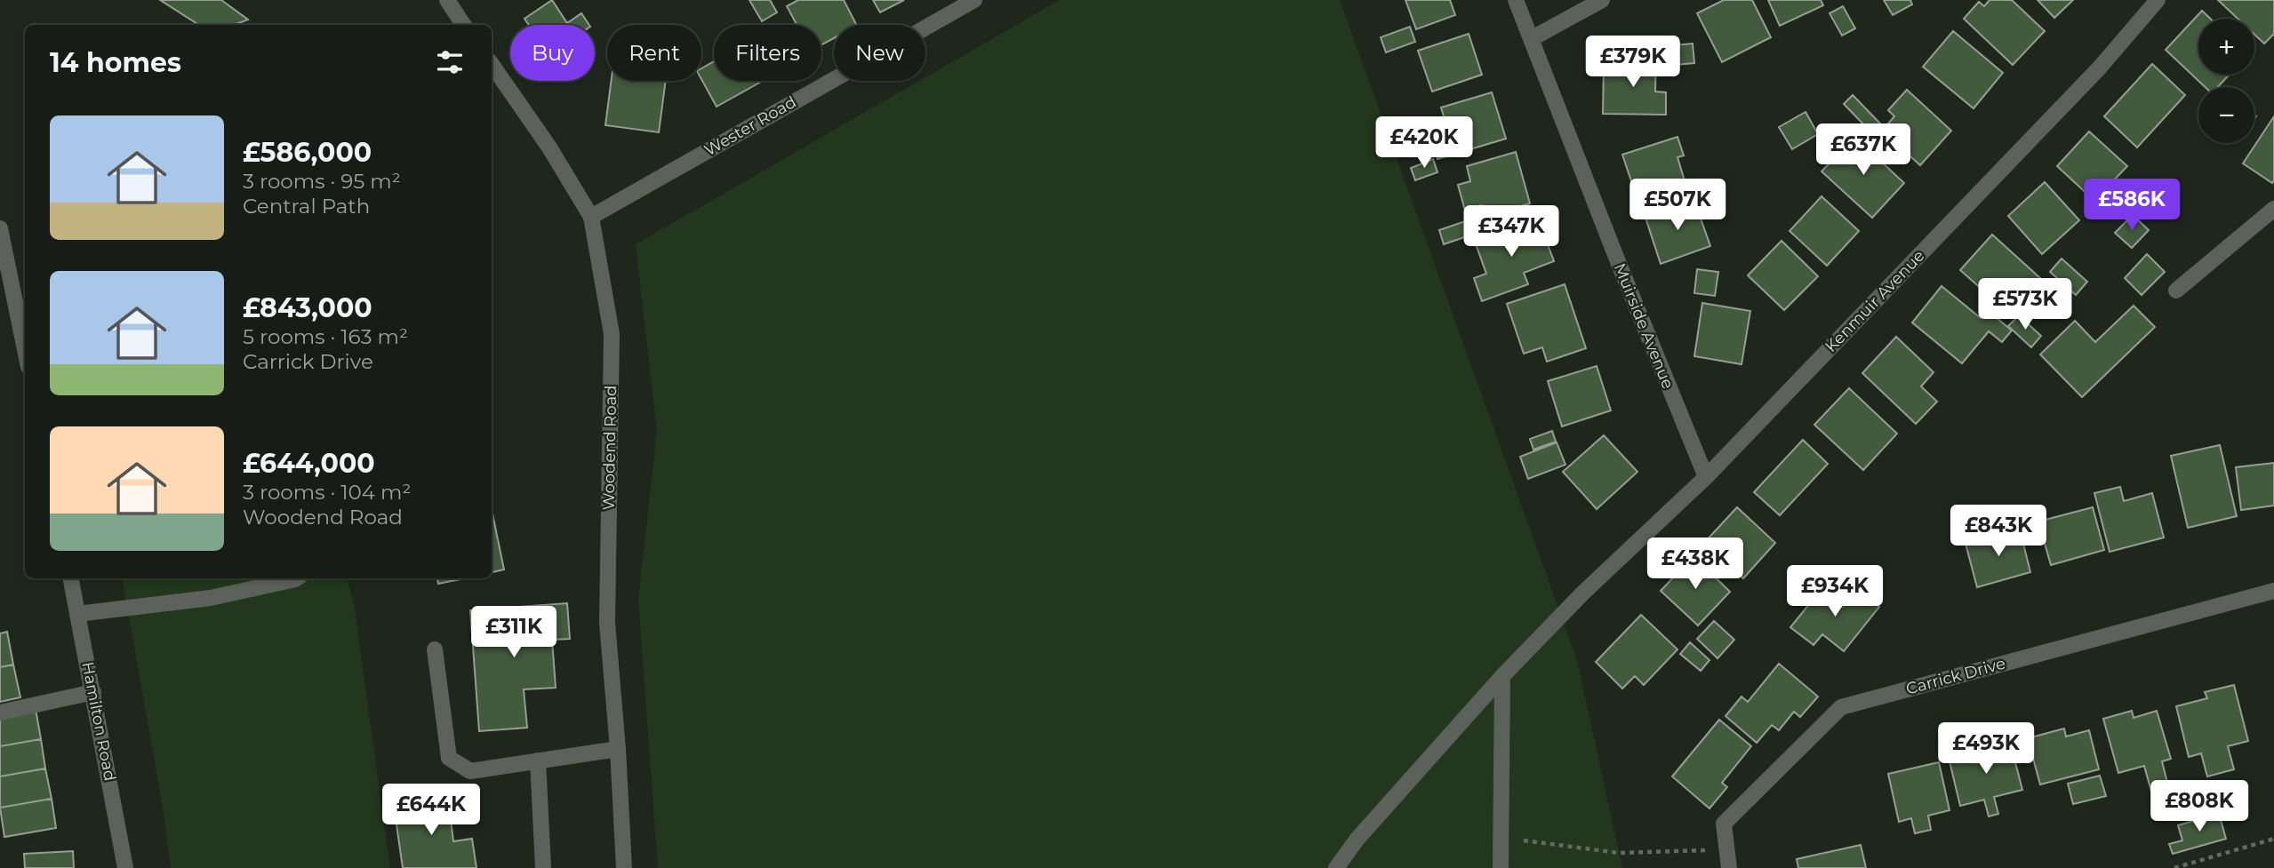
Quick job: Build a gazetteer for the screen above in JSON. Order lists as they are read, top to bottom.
{
  "streets": {
    "street": [
      "Wester Road",
      "Kenmuir Avenue",
      "Muirside Avenue",
      "Woodend Road",
      "Carrick Drive",
      "Hamilton Road"
    ]
  },
  "crossings": [
    ["Wester Road", "Woodend Road"],
    ["Kenmuir Avenue", "Muirside Avenue"]
  ],
  "page": {
    "map_buttons": ["+", "−"],
    "chip": [
      "Buy",
      "Rent",
      "Filters",
      "New"
    ],
    "heading": "14 homes",
    "price": [
      "£379K",
      "£420K",
      "£637K",
      "£507K",
      "£586K",
      "£347K",
      "£573K",
      "£843K",
      "£438K",
      "£934K",
      "£311K",
      "£493K",
      "£808K",
      "£644K"
    ],
    "list": [
      {
        "name": "£586,000",
        "note": "3 rooms · 95 m² · Central Path"
      },
      {
        "name": "£843,000",
        "note": "5 rooms · 163 m² · Carrick Drive"
      },
      {
        "name": "£644,000",
        "note": "3 rooms · 104 m² · Woodend Road"
      }
    ]
  }
}
